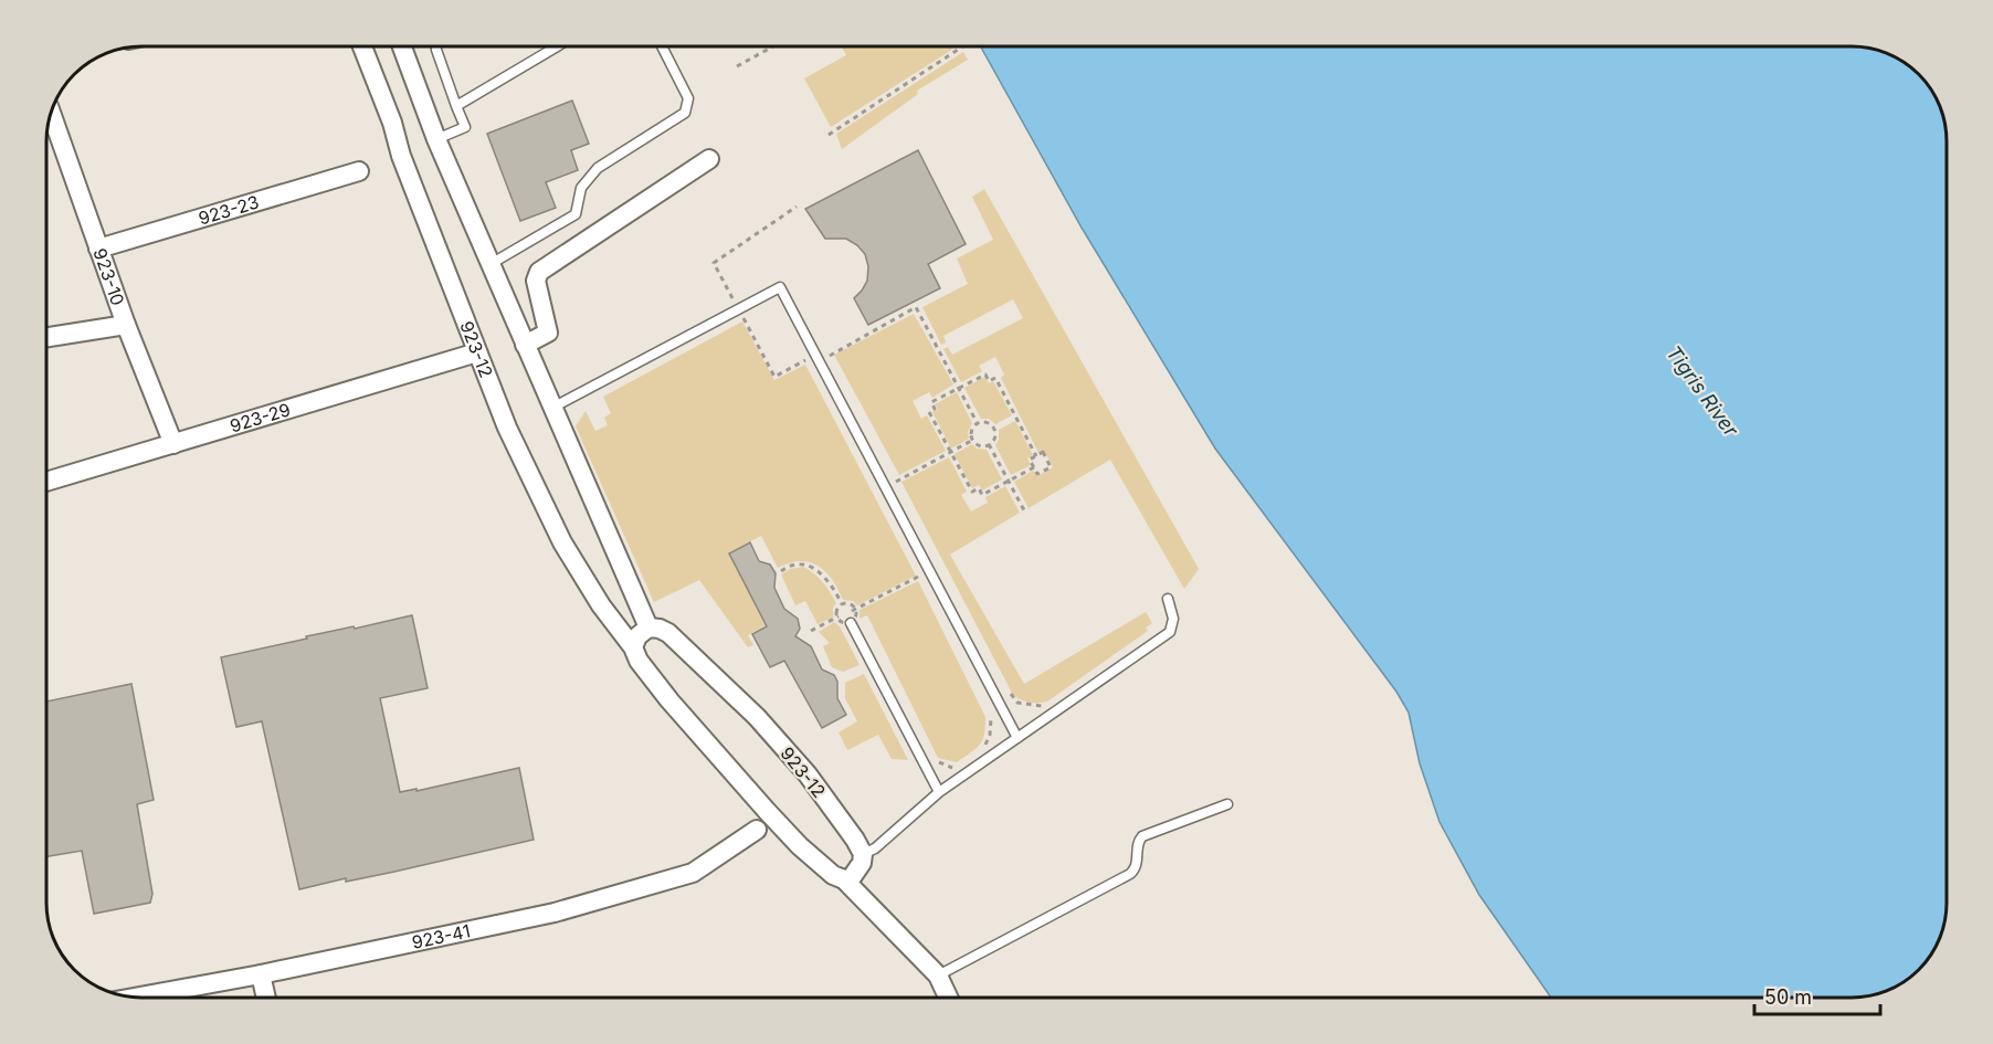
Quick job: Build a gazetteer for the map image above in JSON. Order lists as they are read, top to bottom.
{
  "streets": {
    "street": [
      "923-23",
      "923-10",
      "923-12",
      "923-29",
      "923-41"
    ]
  },
  "crossings": [
    ["923-23", "923-10"],
    ["923-10", "923-29"],
    ["923-12", "923-29"]
  ],
  "water": ["Tigris River"],
  "scale_bar": "50 m"
}
